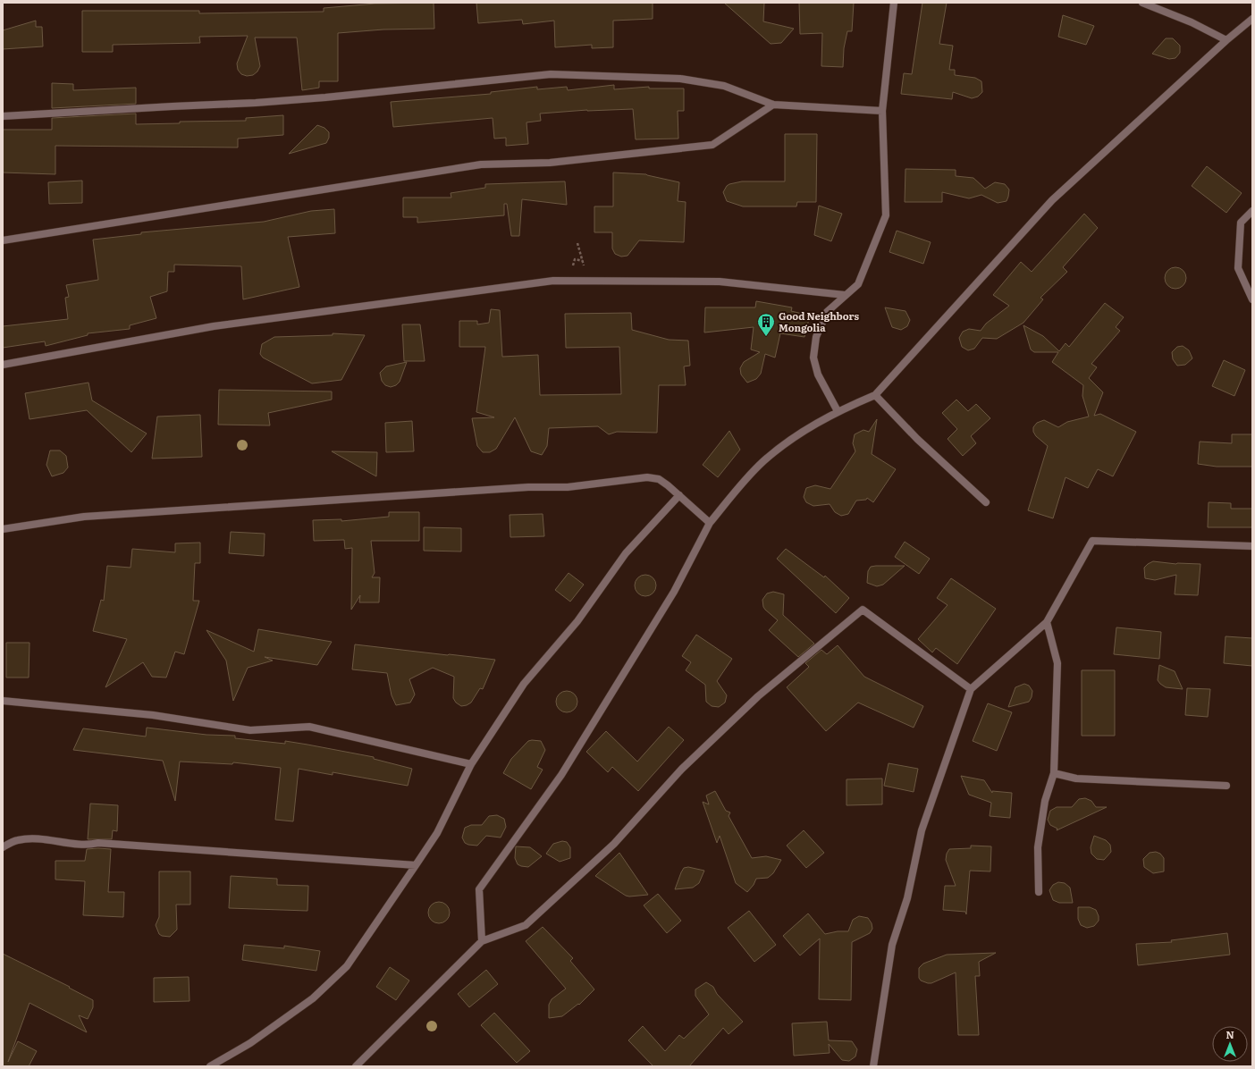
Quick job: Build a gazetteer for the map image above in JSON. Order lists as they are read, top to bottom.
{
  "places": {
    "building": ["Good Neighbors Mongolia"]
  },
  "north": "top"
}
